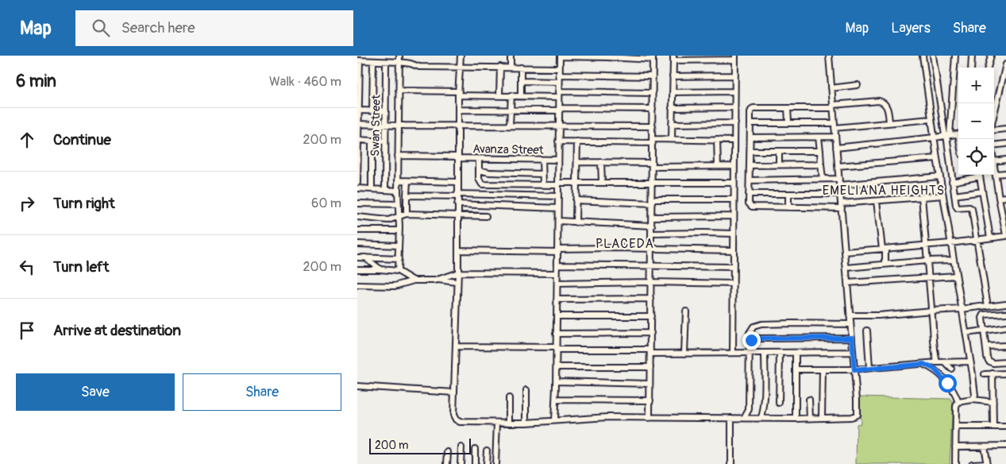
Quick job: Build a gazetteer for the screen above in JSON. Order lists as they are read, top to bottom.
{
  "streets": {
    "street": ["Swan Street", "Avanza Street"]
  },
  "districts": ["EMELIANA HEIGHTS", "PLACEDA"],
  "scale_bar": "200 m",
  "page": {
    "header": "Map",
    "search": "Search here",
    "nav": ["Map", "Layers", "Share"],
    "heading": ["6 min", "Walk · 460 m"],
    "map_buttons": ["+", "−"],
    "list": [
      ["Continue", "200 m"],
      ["Turn right", "60 m"],
      ["Turn left", "200 m"],
      "Arrive at destination"
    ],
    "buttons": ["Save", "Share"],
    "scale": "200 m"
  }
}
